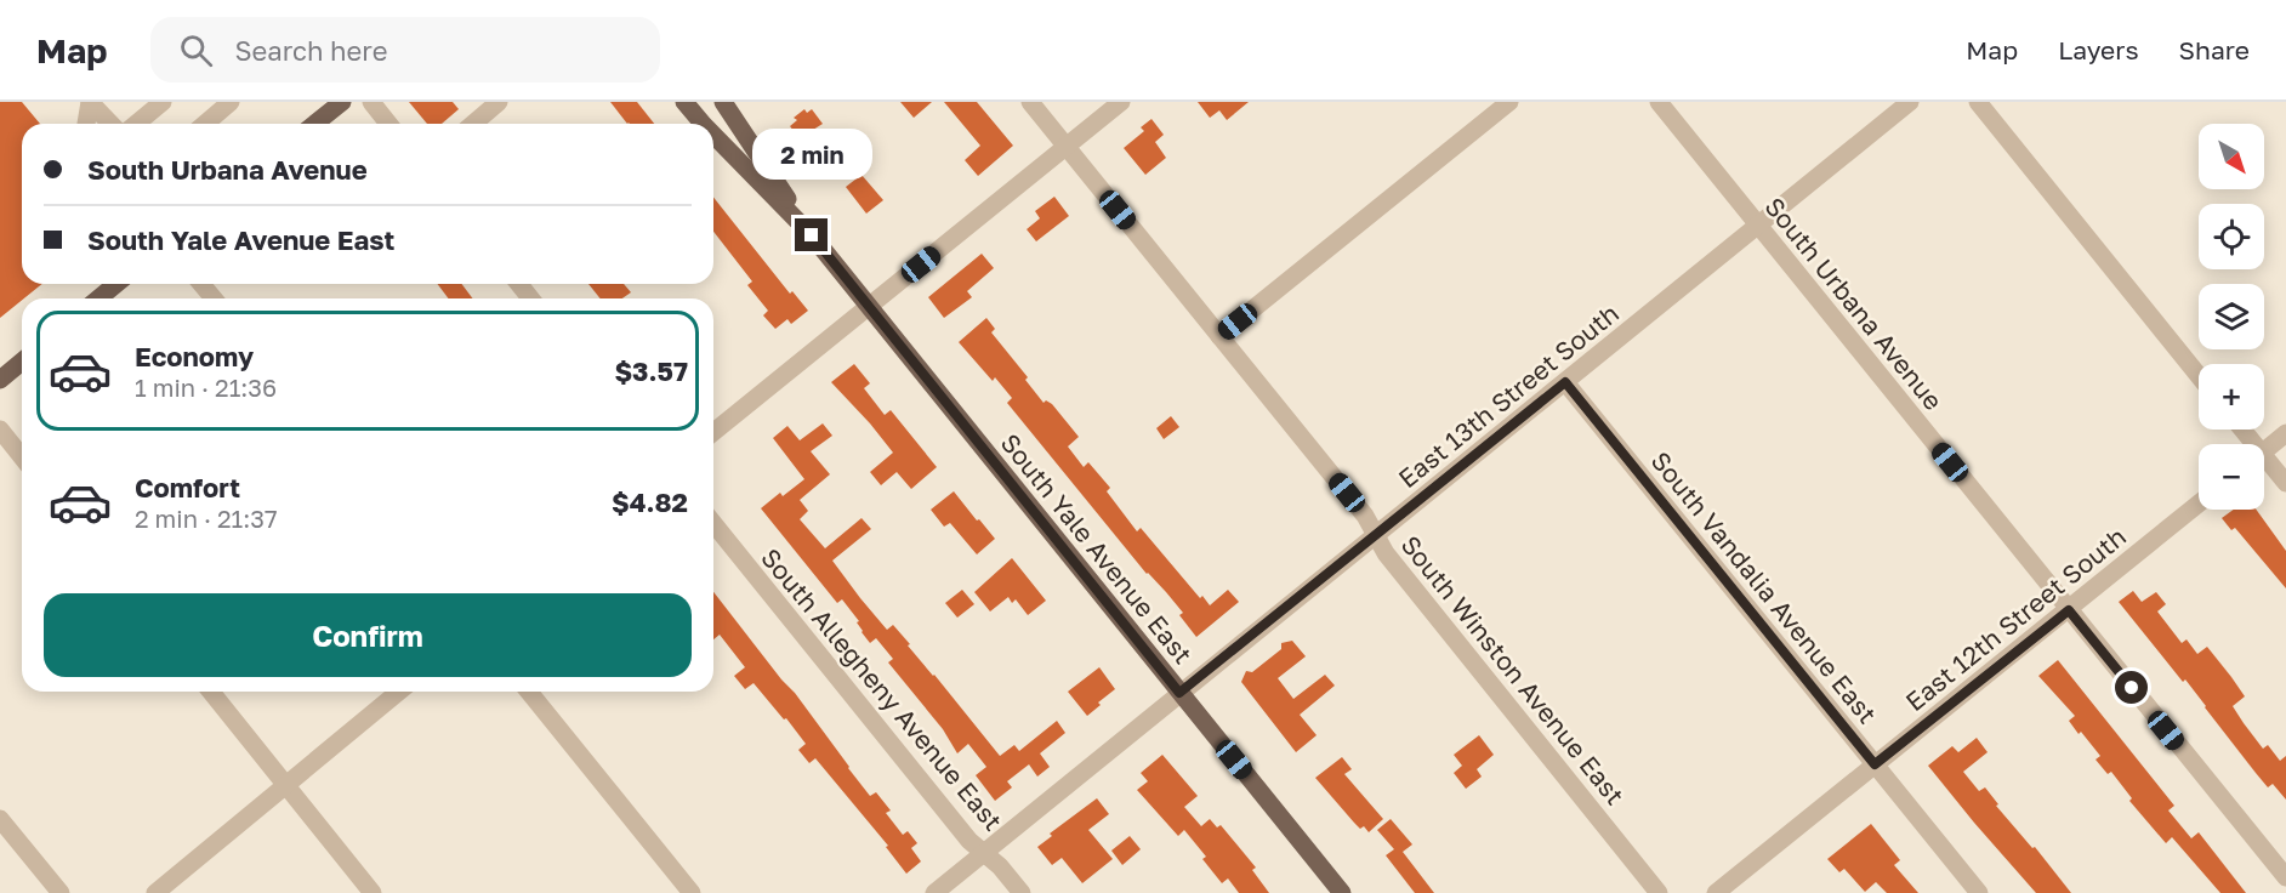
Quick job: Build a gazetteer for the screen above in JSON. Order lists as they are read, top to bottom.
{
  "streets": {
    "main road": ["South Yale Avenue East"],
    "street": [
      "South Urbana Avenue",
      "East 13th Street South",
      "South Vandalia Avenue East",
      "East 12th Street South",
      "South Winston Avenue East",
      "South Allegheny Avenue East"
    ]
  },
  "crossings": [
    ["South Urbana Avenue", "East 13th Street South"],
    ["South Urbana Avenue", "East 12th Street South"],
    ["East 13th Street South", "South Yale Avenue East"],
    ["East 13th Street South", "South Vandalia Avenue East"],
    ["East 13th Street South", "South Winston Avenue East"],
    ["East 13th Street South", "South Allegheny Avenue East"],
    ["South Vandalia Avenue East", "East 12th Street South"]
  ],
  "north": "bottom right",
  "page": {
    "header": "Map",
    "search": "Search here",
    "nav": ["Map", "Layers", "Share"],
    "map_buttons": ["+", "−"],
    "banner": ["South Urbana Avenue", "South Yale Avenue East"],
    "bubble": "2 min",
    "list": [
      {
        "name": "Economy",
        "note": "1 min · 21:36",
        "value": "$3.57"
      },
      {
        "name": "Comfort",
        "note": "2 min · 21:37",
        "value": "$4.82"
      }
    ],
    "buttons": "Confirm"
  }
}
